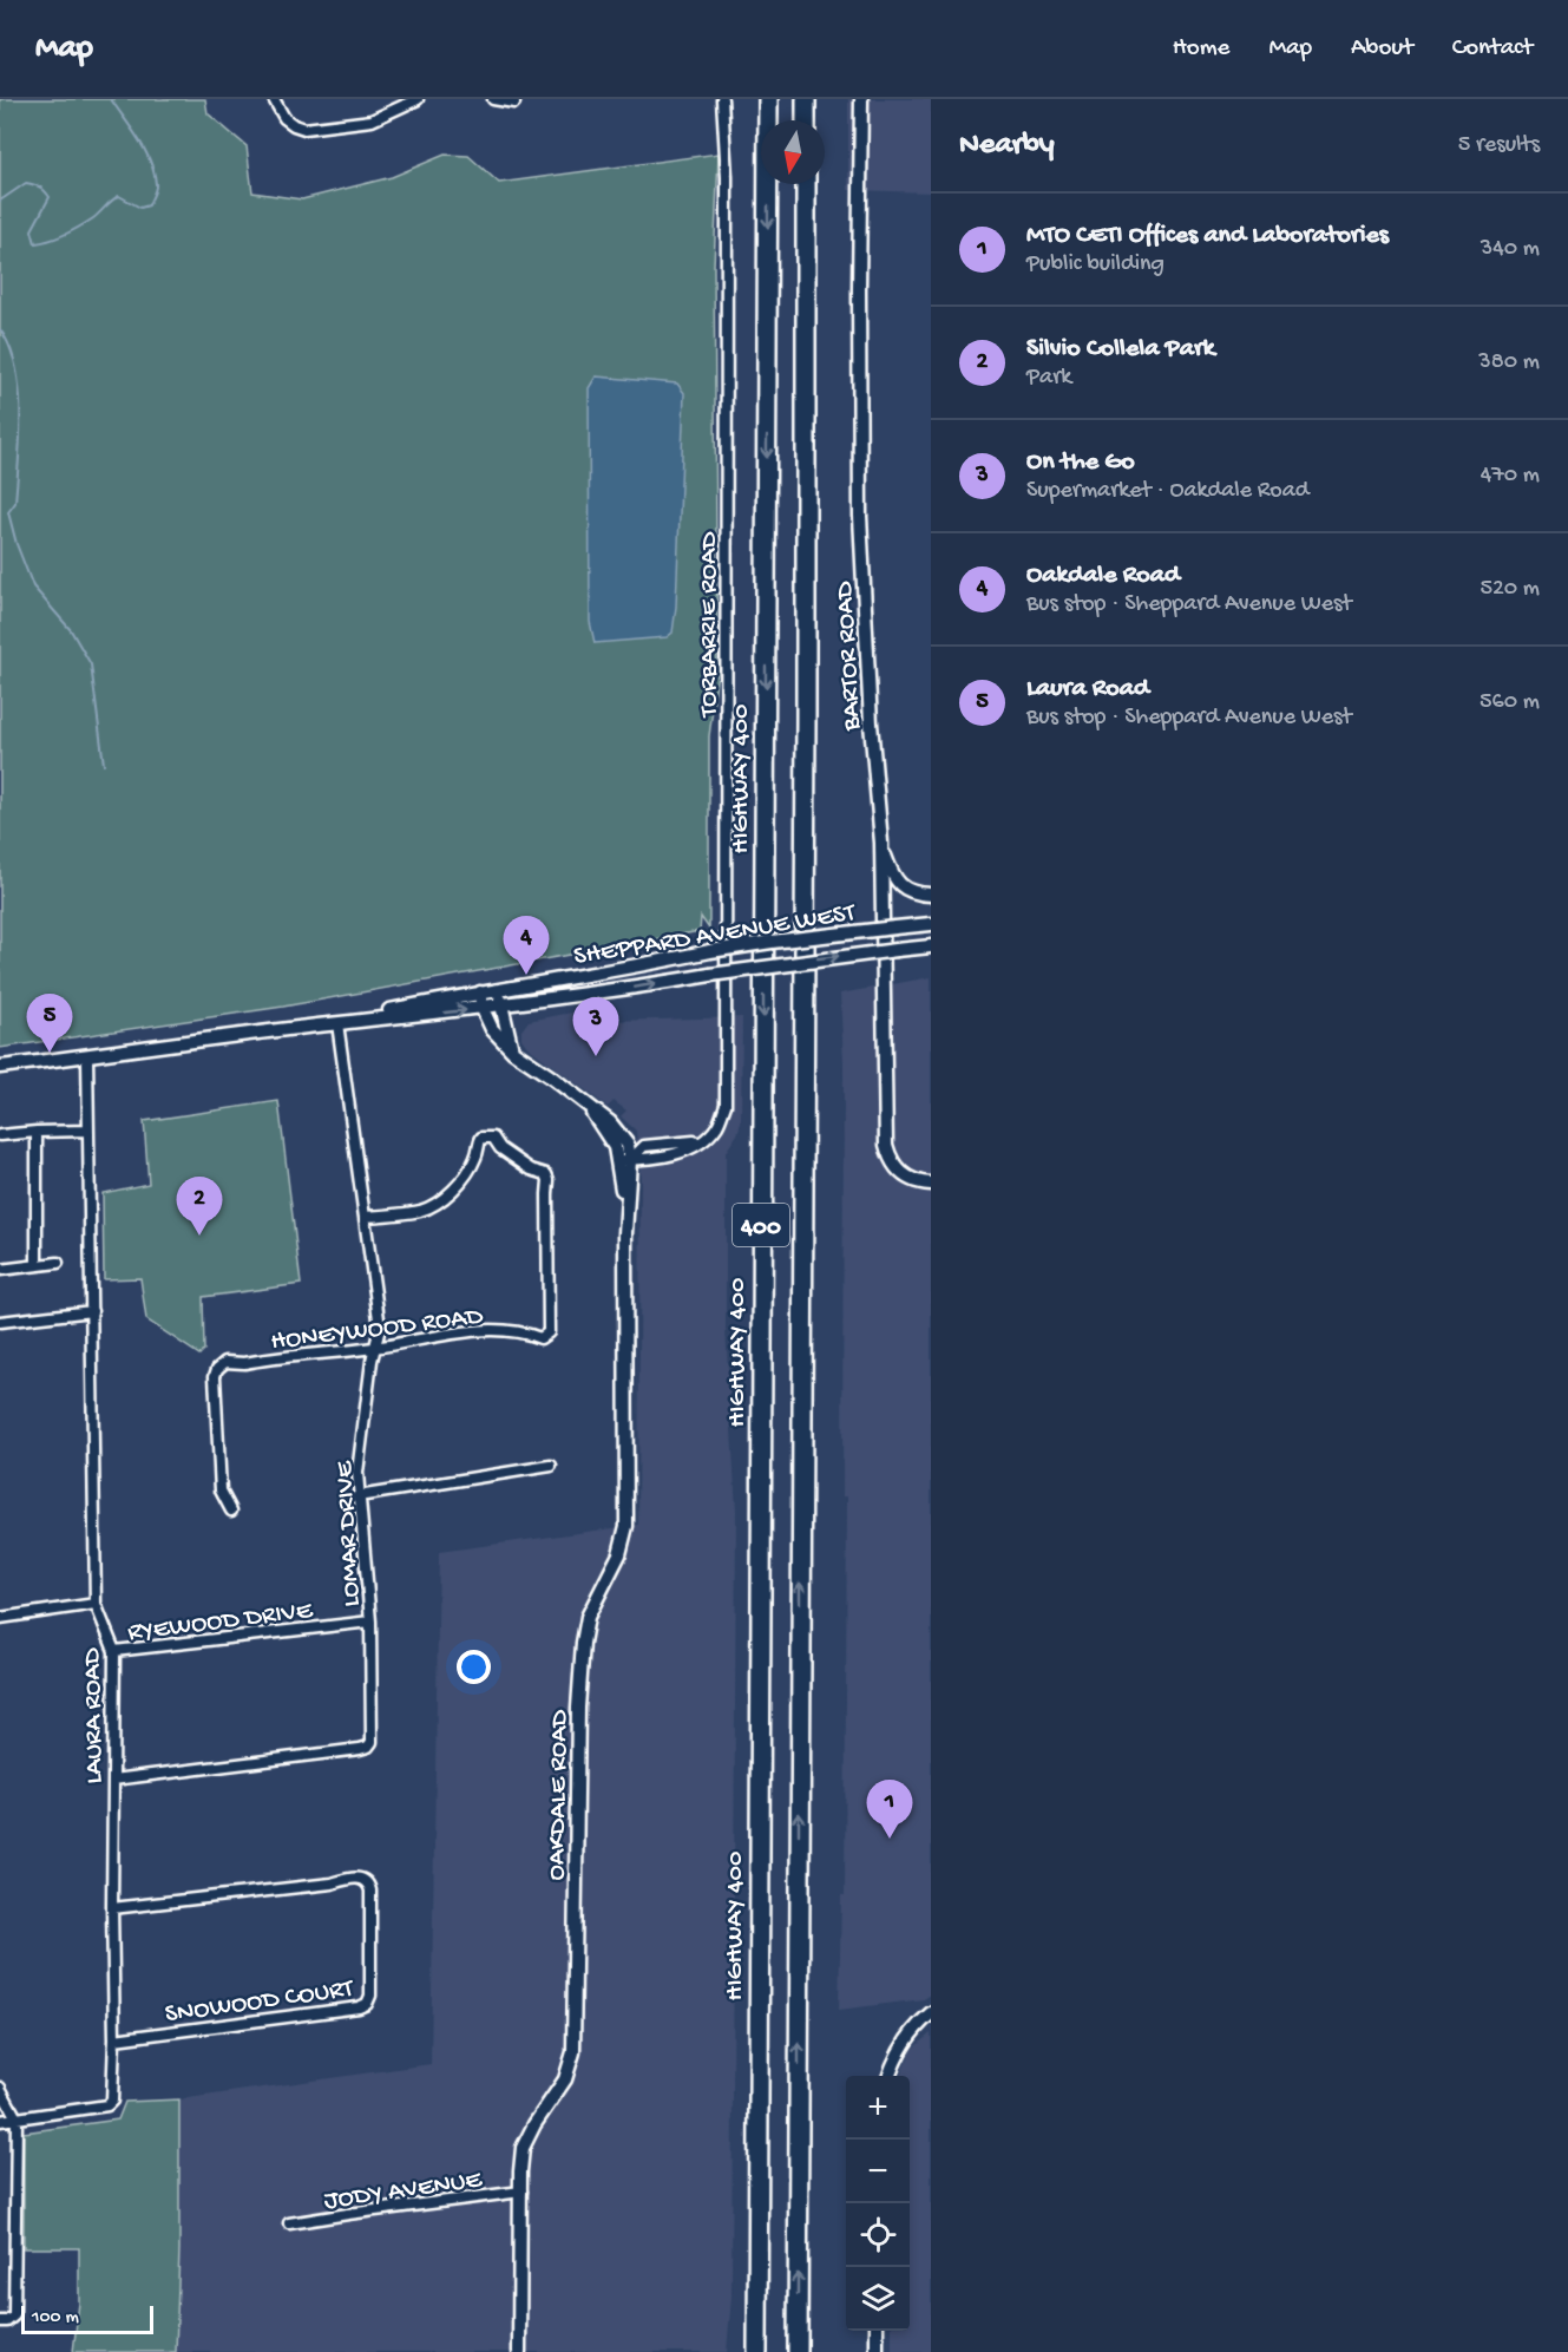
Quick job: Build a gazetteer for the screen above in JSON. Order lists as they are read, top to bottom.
{
  "streets": {
    "highway": ["HIGHWAY 400", "400"],
    "street": [
      "TORBARRIE ROAD",
      "BARTOR ROAD",
      "SHEPPARD AVENUE WEST",
      "HONEYWOOD ROAD",
      "LOMAR DRIVE",
      "RYEWOOD DRIVE",
      "LAURA ROAD",
      "OAKDALE ROAD",
      "SNOWOOD COURT",
      "JODY AVENUE"
    ]
  },
  "crossings": [
    ["TORBARRIE ROAD", "OAKDALE ROAD"],
    ["SHEPPARD AVENUE WEST", "LOMAR DRIVE"],
    ["SHEPPARD AVENUE WEST", "LAURA ROAD"],
    ["SHEPPARD AVENUE WEST", "OAKDALE ROAD"],
    ["HONEYWOOD ROAD", "LOMAR DRIVE"],
    ["LOMAR DRIVE", "RYEWOOD DRIVE"],
    ["LOMAR DRIVE", "LAURA ROAD"],
    ["RYEWOOD DRIVE", "LAURA ROAD"],
    ["LAURA ROAD", "SNOWOOD COURT"],
    ["OAKDALE ROAD", "JODY AVENUE"]
  ],
  "scale_bar": "100 m",
  "north": "bottom",
  "page": {
    "header": "Map",
    "nav": [
      "Home",
      "Map",
      "About",
      "Contact"
    ],
    "heading": ["Nearby", "5 results"],
    "list": [
      {
        "mark": "1",
        "name": "MTO CETI Offices and Laboratories",
        "note": "Public building",
        "value": "340 m"
      },
      {
        "mark": "2",
        "name": "Silvio Collela Park",
        "note": "Park",
        "value": "380 m"
      },
      {
        "mark": "3",
        "name": "On the Go",
        "note": "Supermarket · Oakdale Road",
        "value": "470 m"
      },
      {
        "mark": "4",
        "name": "Oakdale Road",
        "note": "Bus stop · Sheppard Avenue West",
        "value": "520 m"
      },
      {
        "mark": "5",
        "name": "Laura Road",
        "note": "Bus stop · Sheppard Avenue West",
        "value": "560 m"
      }
    ],
    "pins": [
      "4",
      "5",
      "3",
      "2",
      "1"
    ],
    "map_buttons": ["+", "−"],
    "scale": "100 m"
  }
}
